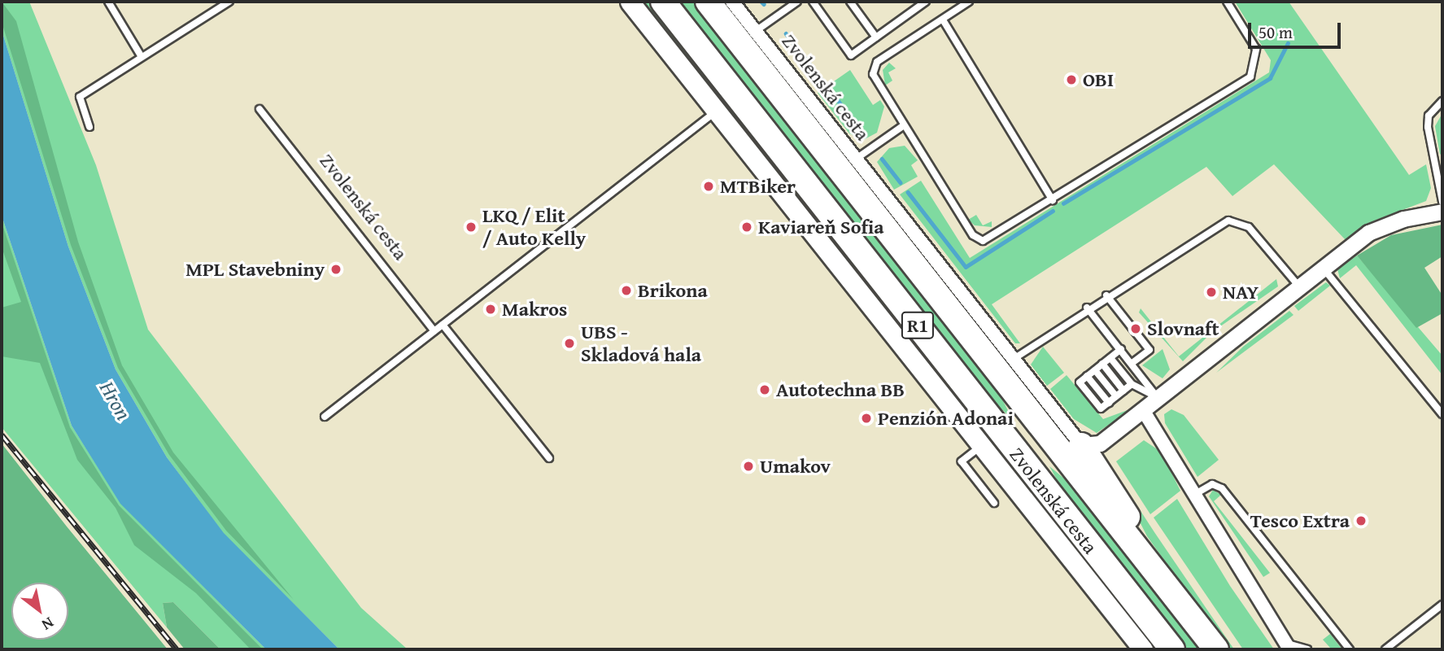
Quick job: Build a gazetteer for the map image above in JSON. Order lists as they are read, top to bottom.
{
  "streets": {
    "highway": ["R1"],
    "main road": ["Zvolenská cesta"]
  },
  "water": ["Hron"],
  "places": [
    "OBI",
    "MTBiker",
    "LKQ / Elit / Auto Kelly",
    "Kaviareň Sofia",
    "MPL Stavebniny",
    "Brikona",
    "NAY",
    "Makros",
    "Slovnaft",
    "UBS - Skladová hala",
    "Autotechna BB",
    "Penzión Adonai",
    "Umakov",
    "Tesco Extra"
  ],
  "scale_bar": "50 m",
  "north": "bottom right"
}
